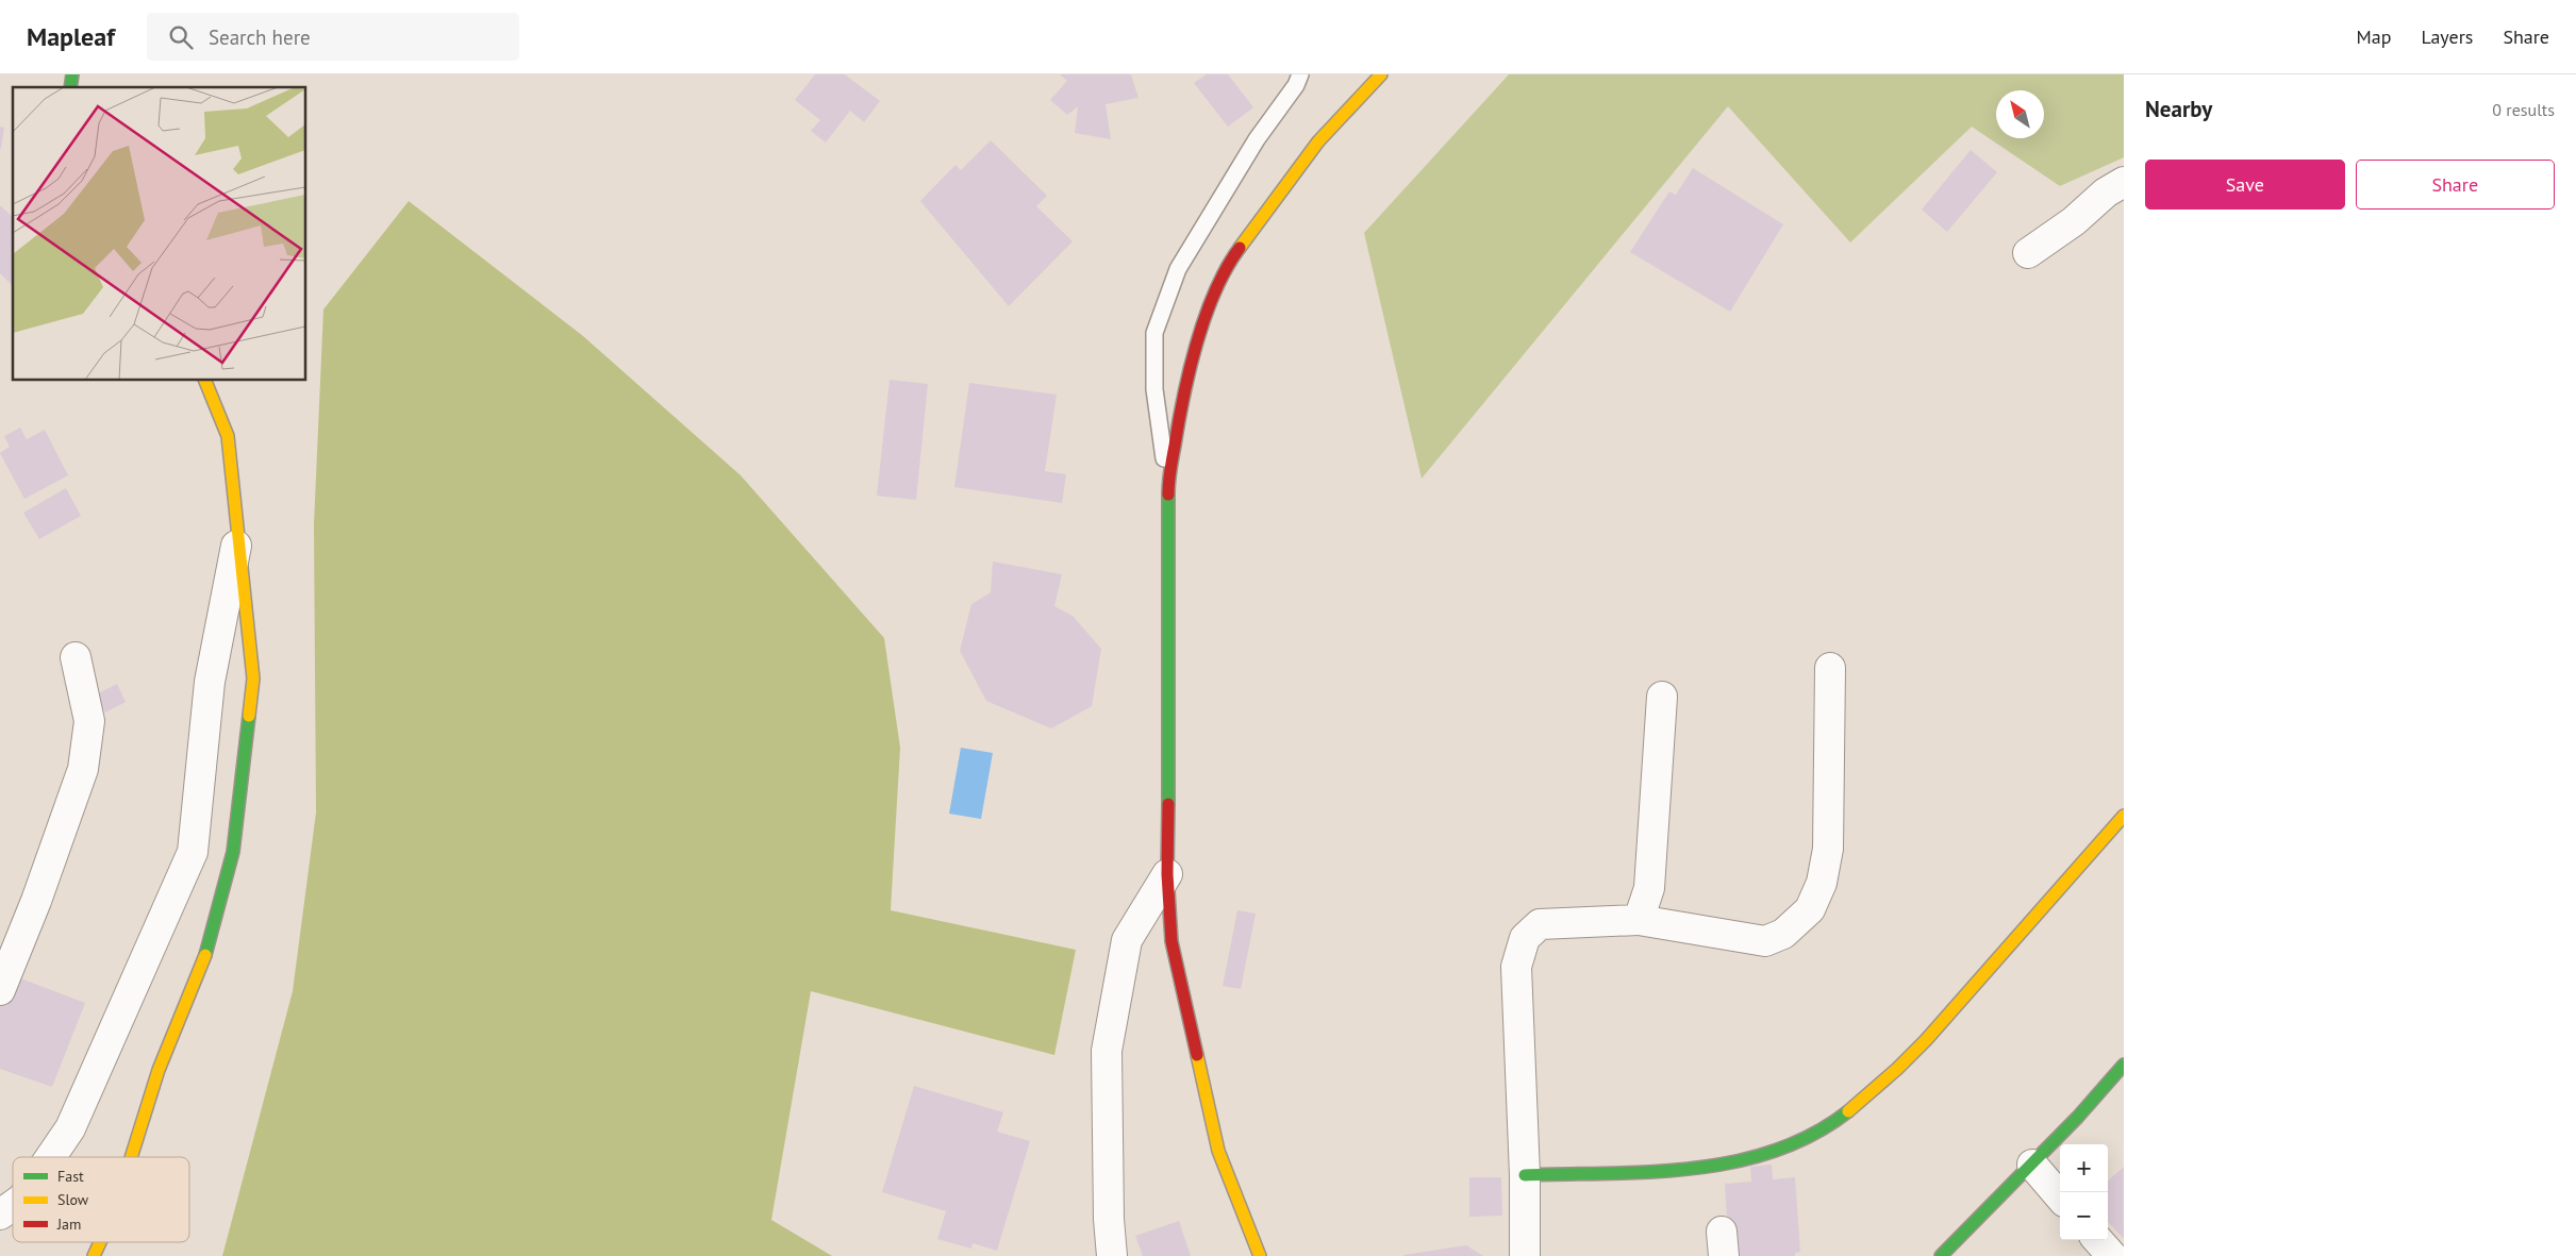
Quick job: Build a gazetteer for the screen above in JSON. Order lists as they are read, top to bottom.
{
  "legend": ["Fast", "Slow", "Jam"],
  "north": "top left",
  "page": {
    "header": "Mapleaf",
    "search": "Search here",
    "nav": ["Map", "Layers", "Share"],
    "heading": ["Nearby", "0 results"],
    "buttons": ["Save", "Share"],
    "map_buttons": ["+", "−"]
  }
}
